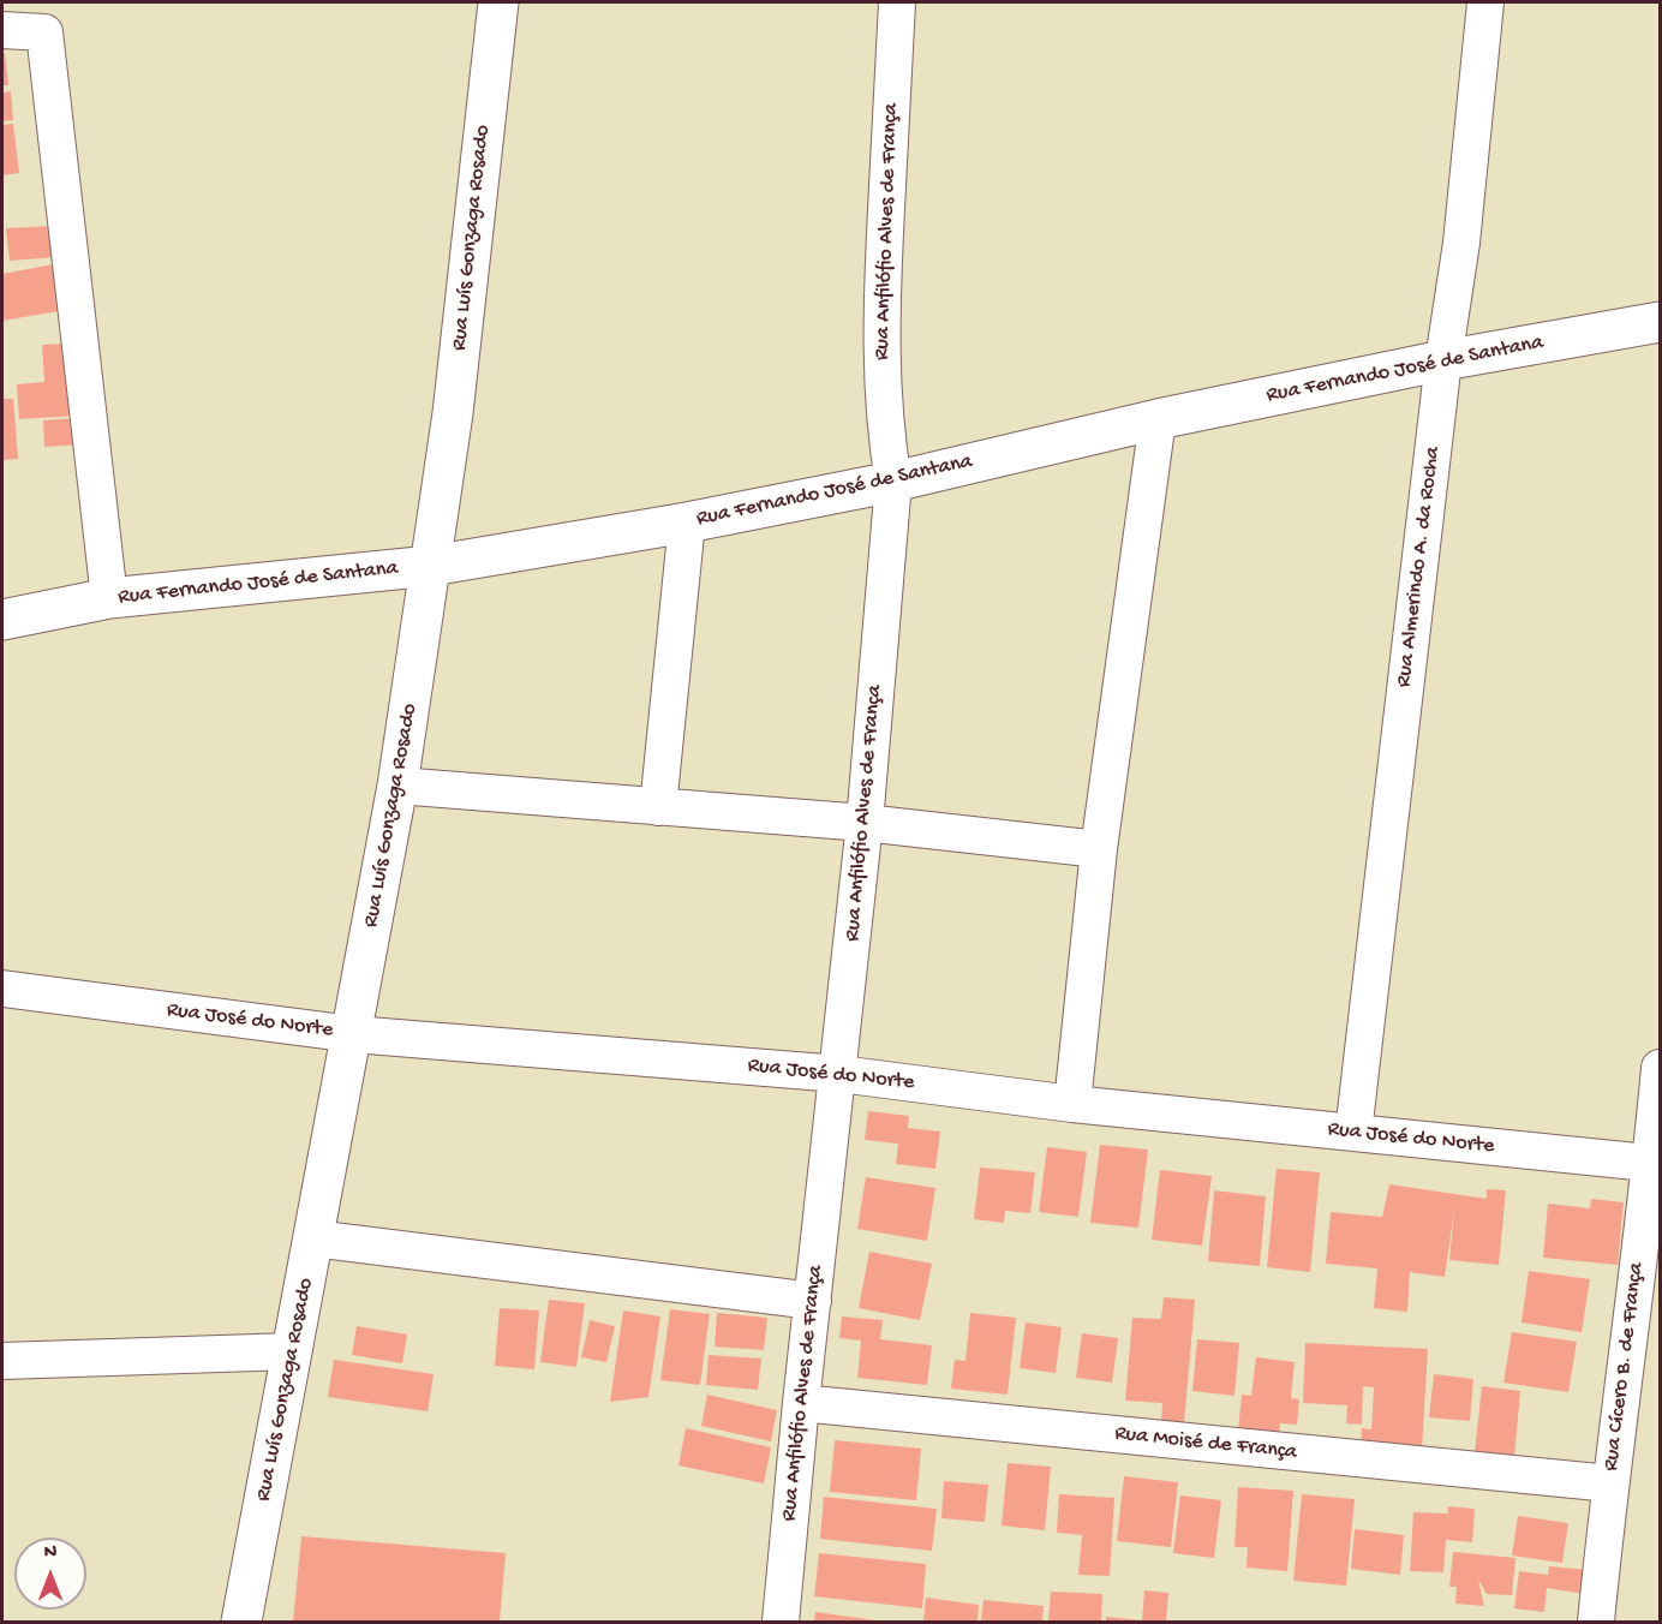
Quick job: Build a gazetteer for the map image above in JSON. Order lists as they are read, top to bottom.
{
  "streets": {
    "street": [
      "Rua Anfilófio Alves de França",
      "Rua Luís Gonzaga Rosado",
      "Rua Fernando José de Santana",
      "Rua Almerindo A. da Rocha",
      "Rua José do Norte",
      "Rua Cícero B. de França",
      "Rua Moisé de França"
    ]
  },
  "crossings": [
    ["Rua Anfilófio Alves de França", "Rua Fernando José de Santana"],
    ["Rua Anfilófio Alves de França", "Rua José do Norte"],
    ["Rua Anfilófio Alves de França", "Rua Moisé de França"],
    ["Rua Luís Gonzaga Rosado", "Rua Fernando José de Santana"],
    ["Rua Luís Gonzaga Rosado", "Rua José do Norte"],
    ["Rua Fernando José de Santana", "Rua Almerindo A. da Rocha"],
    ["Rua Almerindo A. da Rocha", "Rua José do Norte"],
    ["Rua José do Norte", "Rua Cícero B. de França"],
    ["Rua Cícero B. de França", "Rua Moisé de França"]
  ],
  "north": "top"
}
